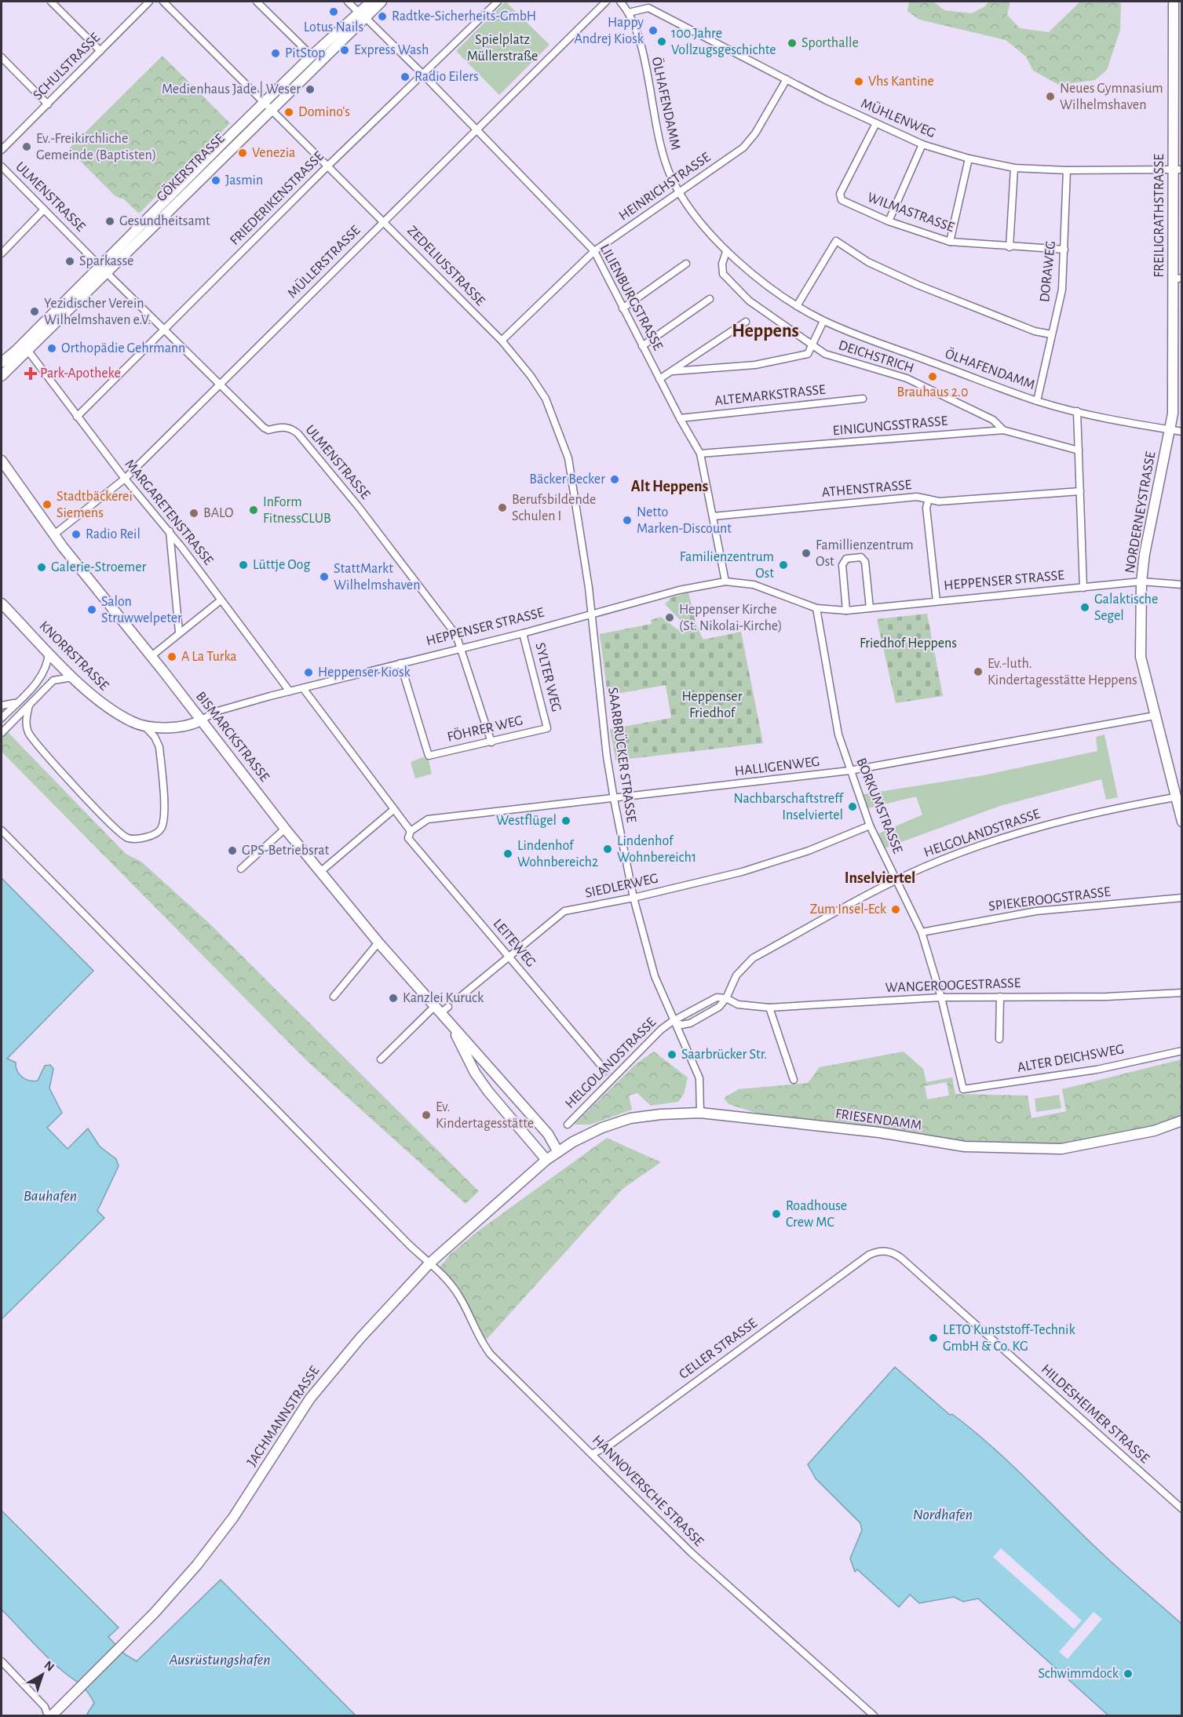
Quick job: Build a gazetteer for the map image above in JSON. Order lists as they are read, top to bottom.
{
  "streets": {
    "main road": [
      "GÖKERSTRASSE",
      "FREILIGRATHSTRASSE",
      "NORDERNEYSTRASSE",
      "HEPPENSER STRASSE",
      "KNORRSTRASSE",
      "BISMARCKSTRASSE",
      "FRIESENDAMM",
      "JACHMANNSTRASSE"
    ],
    "street": [
      "SCHULSTRASSE",
      "ÖLHAFENDAMM",
      "MÜHLENWEG",
      "HEINRICHSTRASSE",
      "ULMENSTRASSE",
      "FRIEDERIKENSTRASSE",
      "WILMASTRASSE",
      "MÜLLERSTRASSE",
      "ZEDELIUSSTRASSE",
      "DORAWEG",
      "LILIENBURGSTRASSE",
      "DEICHSTRICH",
      "ALTEMARKSTRASSE",
      "EINIGUNGSSTRASSE",
      "ATHENSTRASSE",
      "MARGARETENSTRASSE",
      "SYLTER WEG",
      "FÖHRER WEG",
      "SAARBRÜCKER STRASSE",
      "HALLIGENWEG",
      "BORKUMSTRASSE",
      "HELGOLANDSTRASSE",
      "SIEDLERWEG",
      "SPIEKEROOGSTRASSE",
      "LEITEWEG",
      "WANGEROOGESTRASSE",
      "ALTER DEICHSWEG",
      "CELLER STRASSE",
      "HILDESHEIMER STRASSE",
      "HANNOVERSCHE STRASSE"
    ]
  },
  "crossings": [
    ["ÖLHAFENDAMM", "MÜHLENWEG"],
    ["ÖLHAFENDAMM", "HEINRICHSTRASSE"],
    ["ÖLHAFENDAMM", "FREILIGRATHSTRASSE"],
    ["ÖLHAFENDAMM", "DORAWEG"],
    ["ÖLHAFENDAMM", "DEICHSTRICH"],
    ["ÖLHAFENDAMM", "NORDERNEYSTRASSE"],
    ["MÜHLENWEG", "HEINRICHSTRASSE"],
    ["MÜHLENWEG", "WILMASTRASSE"],
    ["MÜHLENWEG", "FREILIGRATHSTRASSE"],
    ["MÜHLENWEG", "DORAWEG"],
    ["GÖKERSTRASSE", "ULMENSTRASSE"],
    ["GÖKERSTRASSE", "ZEDELIUSSTRASSE"],
    ["GÖKERSTRASSE", "LILIENBURGSTRASSE"],
    ["GÖKERSTRASSE", "MARGARETENSTRASSE"],
    ["HEINRICHSTRASSE", "ZEDELIUSSTRASSE"],
    ["HEINRICHSTRASSE", "LILIENBURGSTRASSE"],
    ["ULMENSTRASSE", "FRIEDERIKENSTRASSE"],
    ["ULMENSTRASSE", "MÜLLERSTRASSE"],
    ["ULMENSTRASSE", "HEPPENSER STRASSE"],
    ["ULMENSTRASSE", "FÖHRER WEG"],
    ["FRIEDERIKENSTRASSE", "ZEDELIUSSTRASSE"],
    ["FRIEDERIKENSTRASSE", "LILIENBURGSTRASSE"],
    ["FRIEDERIKENSTRASSE", "MARGARETENSTRASSE"],
    ["WILMASTRASSE", "DORAWEG"],
    ["FREILIGRATHSTRASSE", "NORDERNEYSTRASSE"],
    ["MÜLLERSTRASSE", "ZEDELIUSSTRASSE"],
    ["MÜLLERSTRASSE", "LILIENBURGSTRASSE"],
    ["MÜLLERSTRASSE", "MARGARETENSTRASSE"],
    ["MÜLLERSTRASSE", "BISMARCKSTRASSE"],
    ["ZEDELIUSSTRASSE", "HEPPENSER STRASSE"],
    ["ZEDELIUSSTRASSE", "SAARBRÜCKER STRASSE"],
    ["LILIENBURGSTRASSE", "ALTEMARKSTRASSE"],
    ["LILIENBURGSTRASSE", "EINIGUNGSSTRASSE"],
    ["LILIENBURGSTRASSE", "ATHENSTRASSE"],
    ["LILIENBURGSTRASSE", "HEPPENSER STRASSE"],
    ["DEICHSTRICH", "EINIGUNGSSTRASSE"],
    ["MARGARETENSTRASSE", "HEPPENSER STRASSE"],
    ["NORDERNEYSTRASSE", "HEPPENSER STRASSE"],
    ["NORDERNEYSTRASSE", "HALLIGENWEG"],
    ["NORDERNEYSTRASSE", "HELGOLANDSTRASSE"],
    ["HEPPENSER STRASSE", "KNORRSTRASSE"],
    ["HEPPENSER STRASSE", "SYLTER WEG"],
    ["HEPPENSER STRASSE", "FÖHRER WEG"],
    ["HEPPENSER STRASSE", "BISMARCKSTRASSE"],
    ["HEPPENSER STRASSE", "SAARBRÜCKER STRASSE"],
    ["HEPPENSER STRASSE", "BORKUMSTRASSE"],
    ["SYLTER WEG", "FÖHRER WEG"],
    ["BISMARCKSTRASSE", "FRIESENDAMM"],
    ["BISMARCKSTRASSE", "JACHMANNSTRASSE"],
    ["SAARBRÜCKER STRASSE", "HALLIGENWEG"],
    ["SAARBRÜCKER STRASSE", "HELGOLANDSTRASSE"],
    ["SAARBRÜCKER STRASSE", "SIEDLERWEG"],
    ["SAARBRÜCKER STRASSE", "FRIESENDAMM"],
    ["HALLIGENWEG", "BORKUMSTRASSE"],
    ["HALLIGENWEG", "LEITEWEG"],
    ["BORKUMSTRASSE", "HELGOLANDSTRASSE"],
    ["BORKUMSTRASSE", "SIEDLERWEG"],
    ["BORKUMSTRASSE", "SPIEKEROOGSTRASSE"],
    ["BORKUMSTRASSE", "WANGEROOGESTRASSE"],
    ["BORKUMSTRASSE", "ALTER DEICHSWEG"],
    ["HELGOLANDSTRASSE", "WANGEROOGESTRASSE"],
    ["SIEDLERWEG", "LEITEWEG"],
    ["FRIESENDAMM", "JACHMANNSTRASSE"],
    ["CELLER STRASSE", "HILDESHEIMER STRASSE"],
    ["CELLER STRASSE", "HANNOVERSCHE STRASSE"],
    ["JACHMANNSTRASSE", "HANNOVERSCHE STRASSE"]
  ],
  "districts": ["Heppens", "Alt Heppens", "Inselviertel"],
  "water": ["Bauhafen", "Nordhafen", "Ausrüstungshafen"],
  "parks": ["Spielplatz Müllerstraße", "Friedhof Heppens", "Heppenser Friedhof"],
  "places": {
    "other": [
      "Lotus Nails",
      "Radtke-Sicherheits-GmbH",
      "Happy Andrej Kiosk",
      "100 Jahre Vollzugsgeschichte",
      "Sporthalle",
      "Express Wash",
      "PitStop",
      "Radio Eilers",
      "Vhs Kantine",
      "Medienhaus Jade | Weser",
      "Neues Gymnasium Wilhelmshaven",
      "Domino's",
      "Ev.-Freikirchliche Gemeinde (Baptisten)",
      "Venezia",
      "Jasmin",
      "Gesundheitsamt",
      "Sparkasse",
      "Yezidischer Verein Wilhelmshaven e.V.",
      "Orthopädie Gehrmann",
      "Brauhaus 2.0",
      "Bäcker Becker",
      "Stadtbäckerei Siemens",
      "Berufsbildende Schulen I",
      "InForm FitnessCLUB",
      "BALO",
      "Netto Marken-Discount",
      "Radio Reil",
      "Famillienzentrum Ost",
      "Lüttje Oog",
      "Familienzentrum Ost",
      "Galerie-Stroemer",
      "StattMarkt Wilhelmshaven",
      "Galaktische Segel",
      "Salon Struwwelpeter",
      "Heppenser Kirche (St. Nikolai-Kirche)",
      "A La Turka",
      "Ev.-luth. Kindertagesstätte Heppens",
      "Heppenser Kiosk",
      "Nachbarschaftstreff Inselviertel",
      "Westflügel",
      "Lindenhof Wohnbereich1",
      "GPS-Betriebsrat",
      "Lindenhof Wohnbereich2",
      "Zum Insel-Eck",
      "Kanzlei Kuruck",
      "Saarbrücker Str.",
      "Ev. Kindertagesstätte",
      "Roadhouse Crew MC",
      "LETO Kunststoff-Technik GmbH & Co. KG",
      "Schwimmdock"
    ],
    "health": ["Park-Apotheke"]
  },
  "north": "top right"
}
